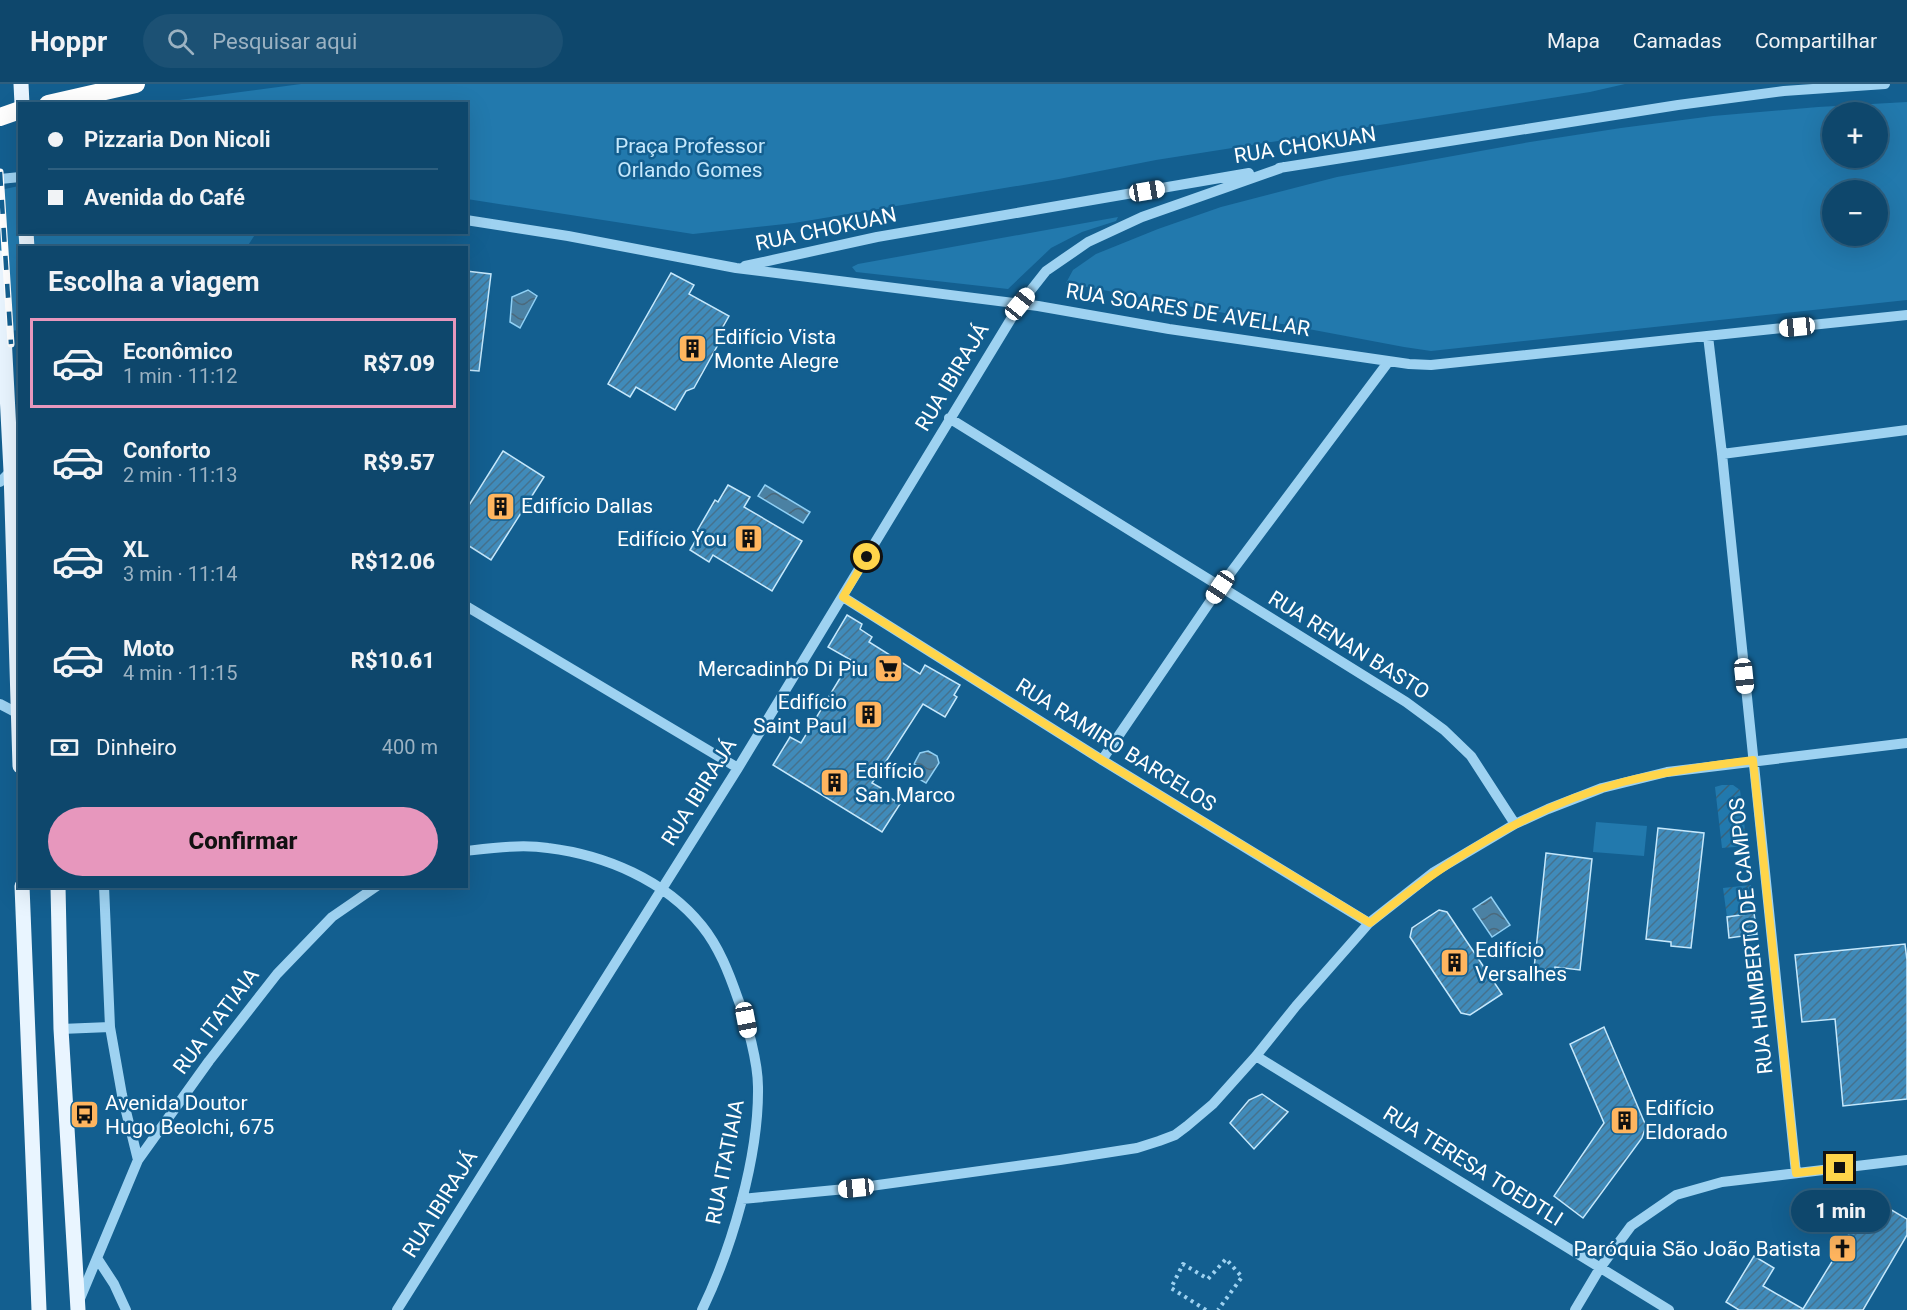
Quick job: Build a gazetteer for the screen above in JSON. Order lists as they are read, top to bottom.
{
  "streets": {
    "street": [
      "RUA CHOKUAN",
      "RUA SOARES DE AVELLAR",
      "RUA IBIRAJÁ",
      "RUA RENAN BASTO",
      "RUA RAMIRO BARCELOS",
      "RUA HUMBERTO DE CAMPOS",
      "RUA ITATIAIA",
      "RUA TERESA TOEDTLI"
    ]
  },
  "crossings": [
    ["RUA CHOKUAN", "RUA SOARES DE AVELLAR"],
    ["RUA CHOKUAN", "RUA IBIRAJÁ"],
    ["RUA SOARES DE AVELLAR", "RUA IBIRAJÁ"],
    ["RUA SOARES DE AVELLAR", "RUA HUMBERTO DE CAMPOS"],
    ["RUA IBIRAJÁ", "RUA RENAN BASTO"],
    ["RUA IBIRAJÁ", "RUA RAMIRO BARCELOS"],
    ["RUA IBIRAJÁ", "RUA ITATIAIA"]
  ],
  "parks": ["Praça Professor Orlando Gomes"],
  "places": {
    "building": [
      "Edifício Vista Monte Alegre",
      "Edifício Dallas",
      "Edifício You",
      "Edifício Saint Paul",
      "Edifício San Marco",
      "Edifício Versalhes",
      "Edifício Eldorado"
    ],
    "supermarket": ["Mercadinho Di Piu"],
    "bus stop": ["Avenida Doutor Hugo Beolchi, 675"],
    "church": ["Paróquia São João Batista"]
  },
  "page": {
    "header": "Hoppr",
    "search": "Pesquisar aqui",
    "nav": ["Mapa", "Camadas", "Compartilhar"],
    "map_buttons": ["+", "−"],
    "banner": ["Pizzaria Don Nicoli", "Avenida do Café"],
    "heading": "Escolha a viagem",
    "list": [
      {
        "name": "Econômico",
        "note": "1 min · 11:12",
        "value": "R$7.09"
      },
      {
        "name": "Conforto",
        "note": "2 min · 11:13",
        "value": "R$9.57"
      },
      {
        "name": "XL",
        "note": "3 min · 11:14",
        "value": "R$12.06"
      },
      {
        "name": "Moto",
        "note": "4 min · 11:15",
        "value": "R$10.61"
      }
    ],
    "pay": ["Dinheiro", "400 m"],
    "buttons": "Confirmar",
    "bubble": "1 min"
  }
}
